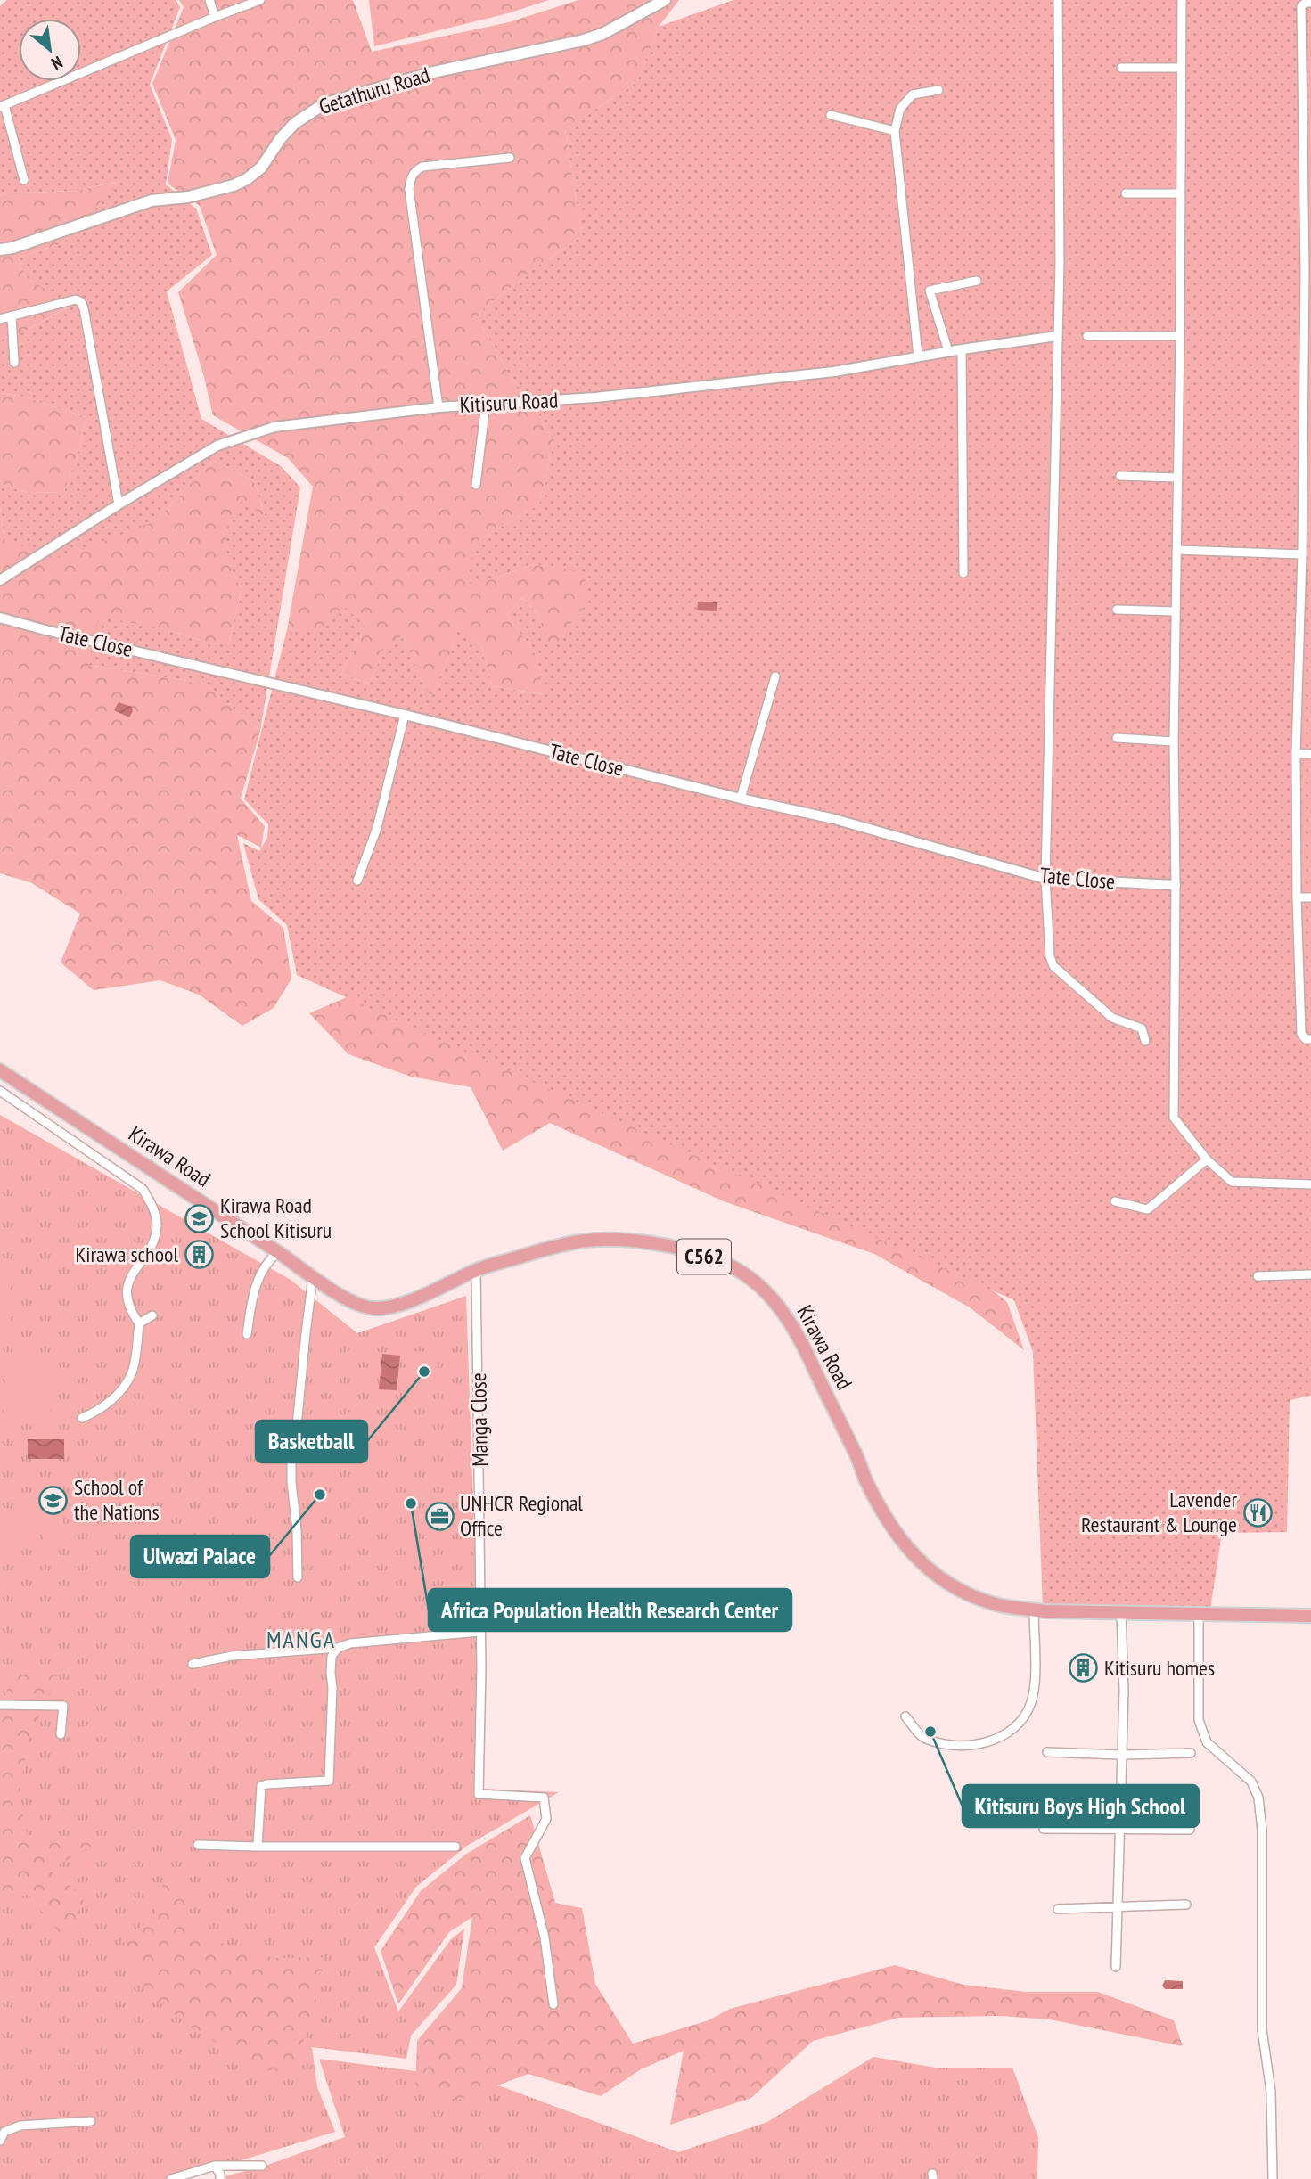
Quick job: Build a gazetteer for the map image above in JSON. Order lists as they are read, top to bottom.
{
  "streets": {
    "main road": ["Getathuru Road", "Kirawa Road", "C562"],
    "street": ["Kitisuru Road", "Tate Close", "Manga Close"]
  },
  "crossings": [
    ["Kirawa Road", "Manga Close"]
  ],
  "districts": ["MANGA"],
  "places": {
    "school or university": ["Kirawa Road School Kitisuru", "School of the Nations"],
    "building": ["Kirawa school", "Kitisuru homes"],
    "other": [
      "Basketball",
      "Ulwazi Palace",
      "Africa Population Health Research Center",
      "Kitisuru Boys High School"
    ],
    "restaurant": ["Lavender Restaurant & Lounge"],
    "office": ["UNHCR Regional Office"]
  },
  "north": "bottom right"
}
